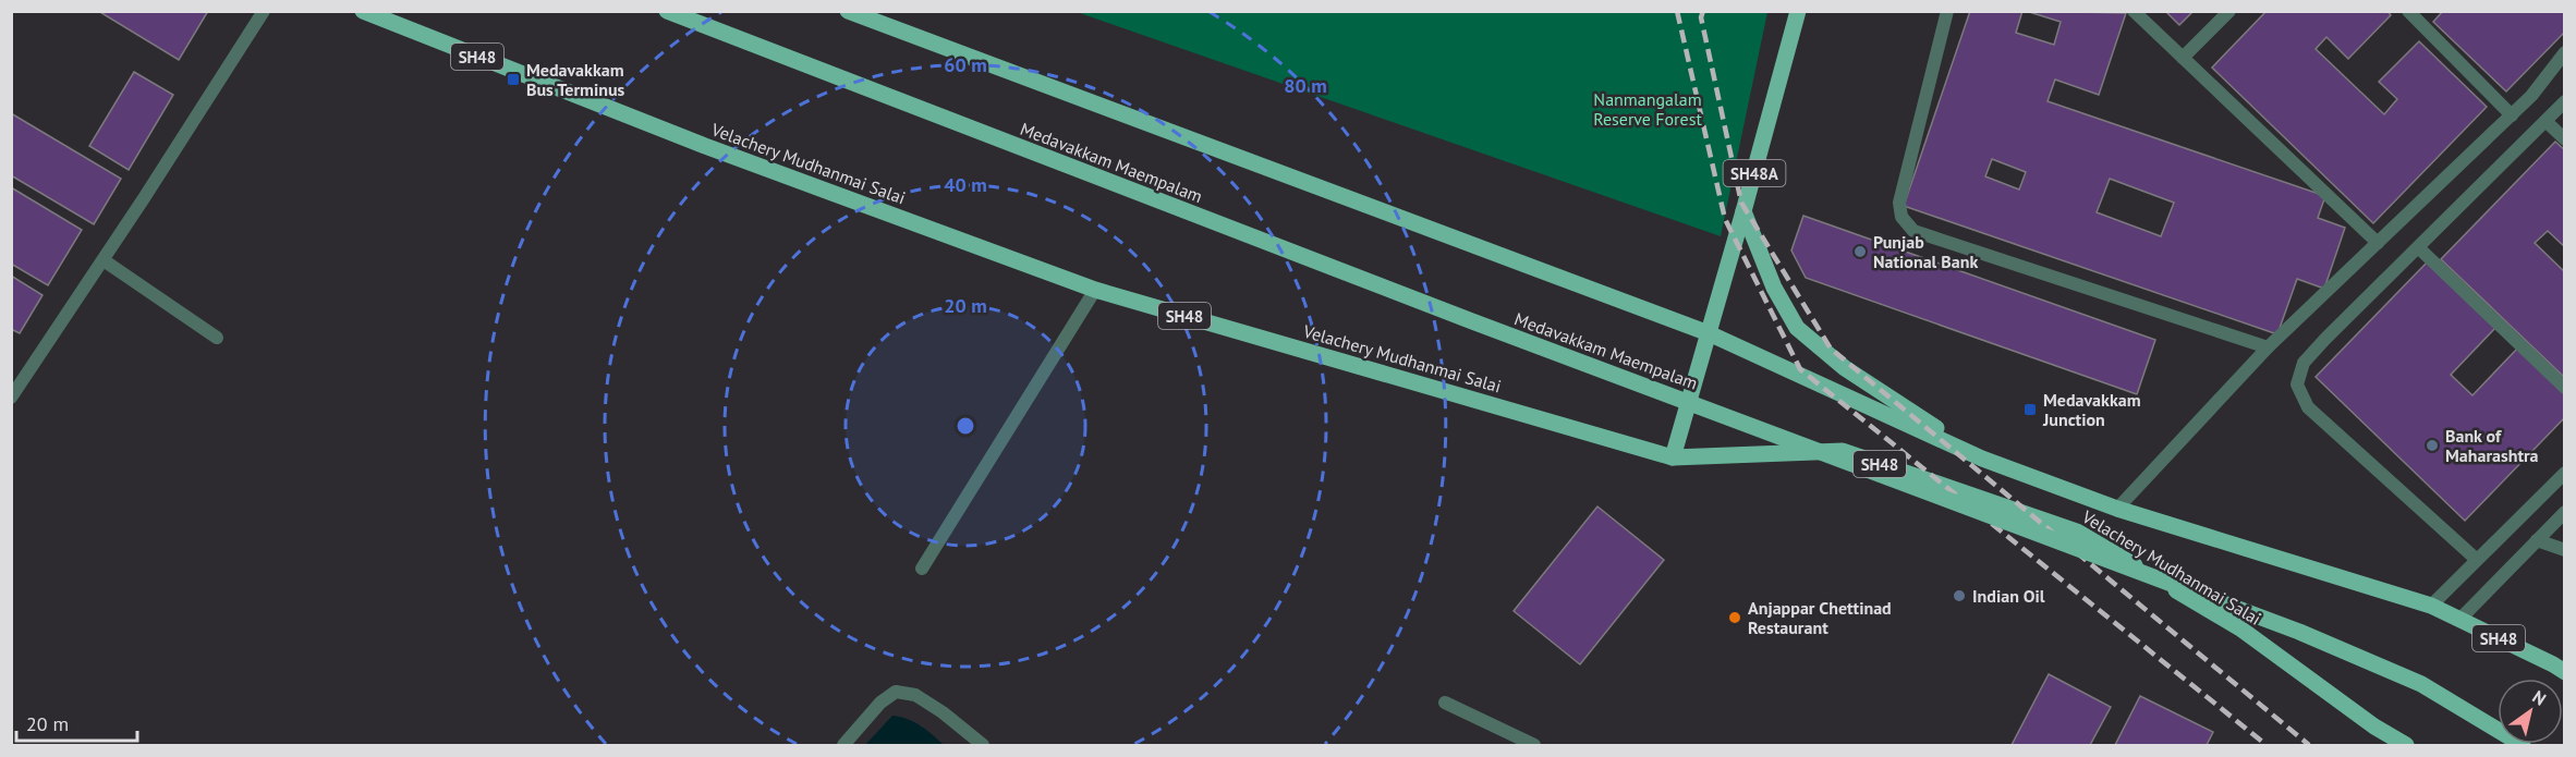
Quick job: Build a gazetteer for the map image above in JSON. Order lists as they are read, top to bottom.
{
  "streets": {
    "main road": [
      "SH48",
      "Medavakkam Maempalam",
      "Velachery Mudhanmai Salai",
      "SH48A"
    ]
  },
  "crossings": [
    ["Velachery Mudhanmai Salai", "SH48A"]
  ],
  "parks": ["Nanmangalam Reserve Forest"],
  "places": {
    "transit": ["Medavakkam Bus Terminus", "Medavakkam Junction"],
    "other": [
      "Punjab National Bank",
      "Bank of Maharashtra",
      "Indian Oil",
      "Anjappar Chettinad Restaurant"
    ]
  },
  "scale_bar": "20 m",
  "north": "top right",
  "rings": [
    "60 m",
    "80 m",
    "40 m",
    "20 m"
  ]
}
